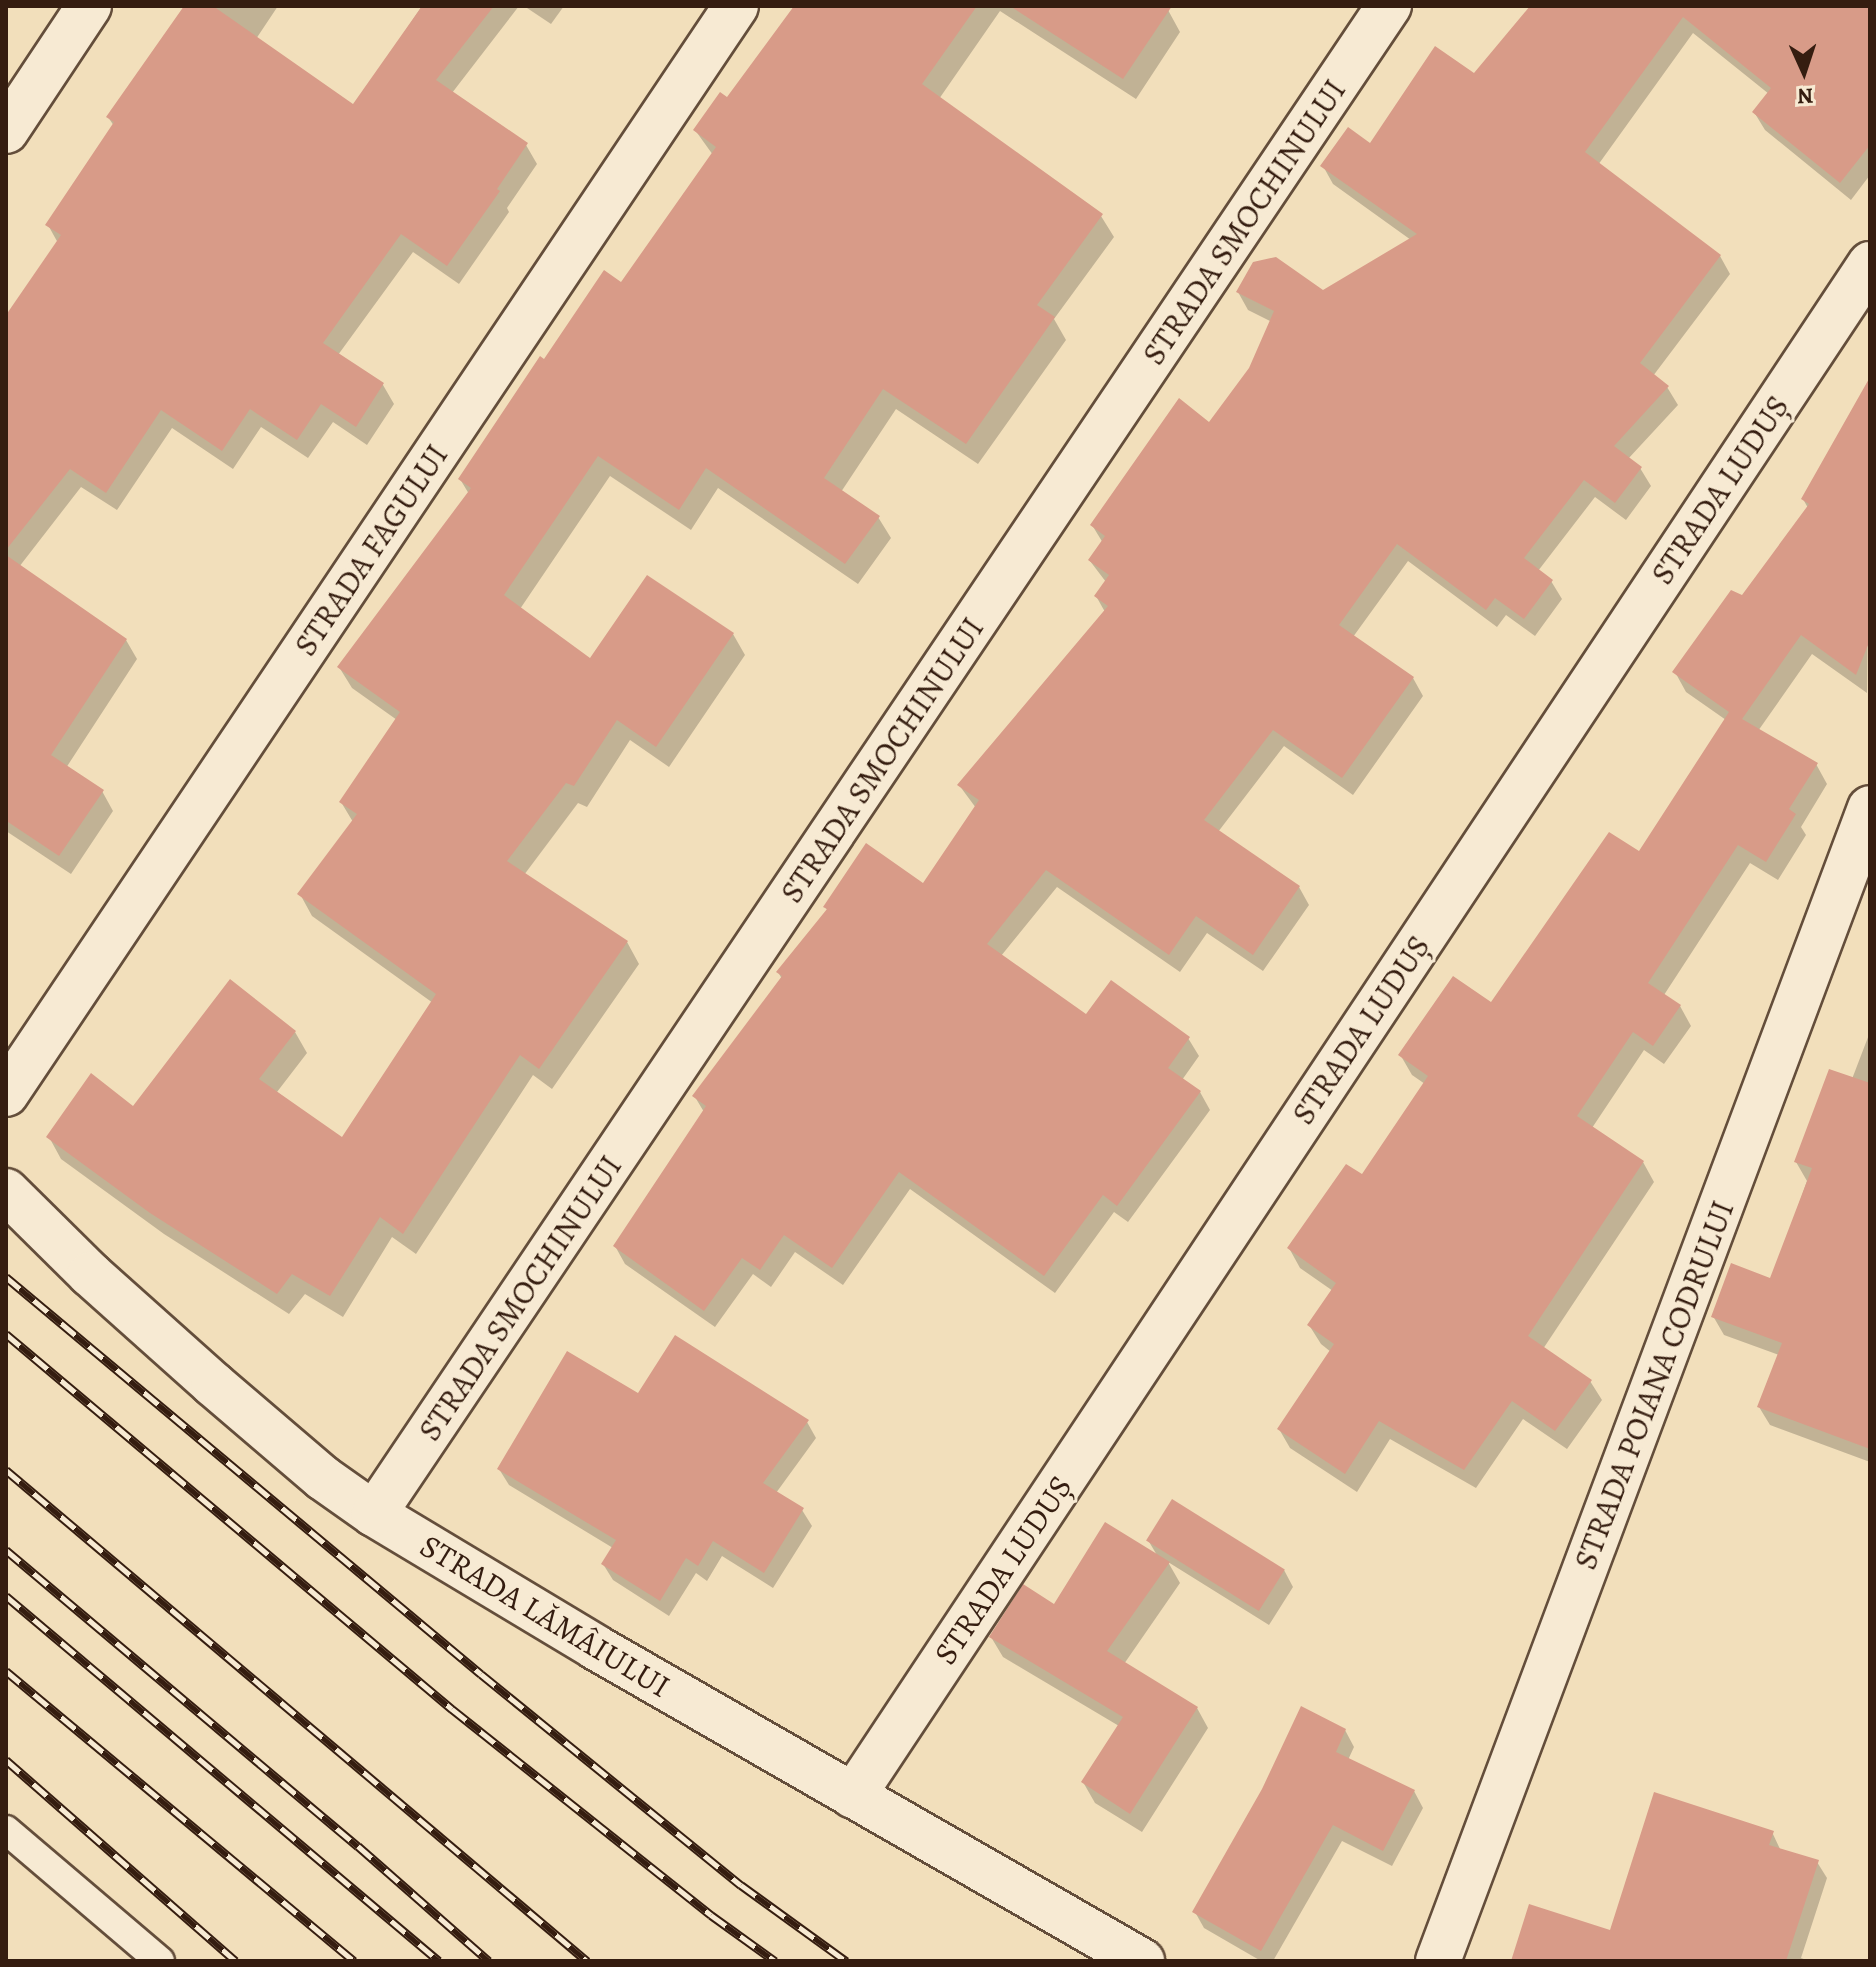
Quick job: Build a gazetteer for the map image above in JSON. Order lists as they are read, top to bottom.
{
  "streets": {
    "street": [
      "STRADA SMOCHINULUI",
      "STRADA LUDUȘ",
      "STRADA FAGULUI",
      "STRADA POIANA CODRULUI",
      "STRADA LĂMÂIULUI"
    ]
  },
  "crossings": [
    ["STRADA SMOCHINULUI", "STRADA LĂMÂIULUI"],
    ["STRADA LUDUȘ", "STRADA LĂMÂIULUI"]
  ],
  "north": "bottom"
}
